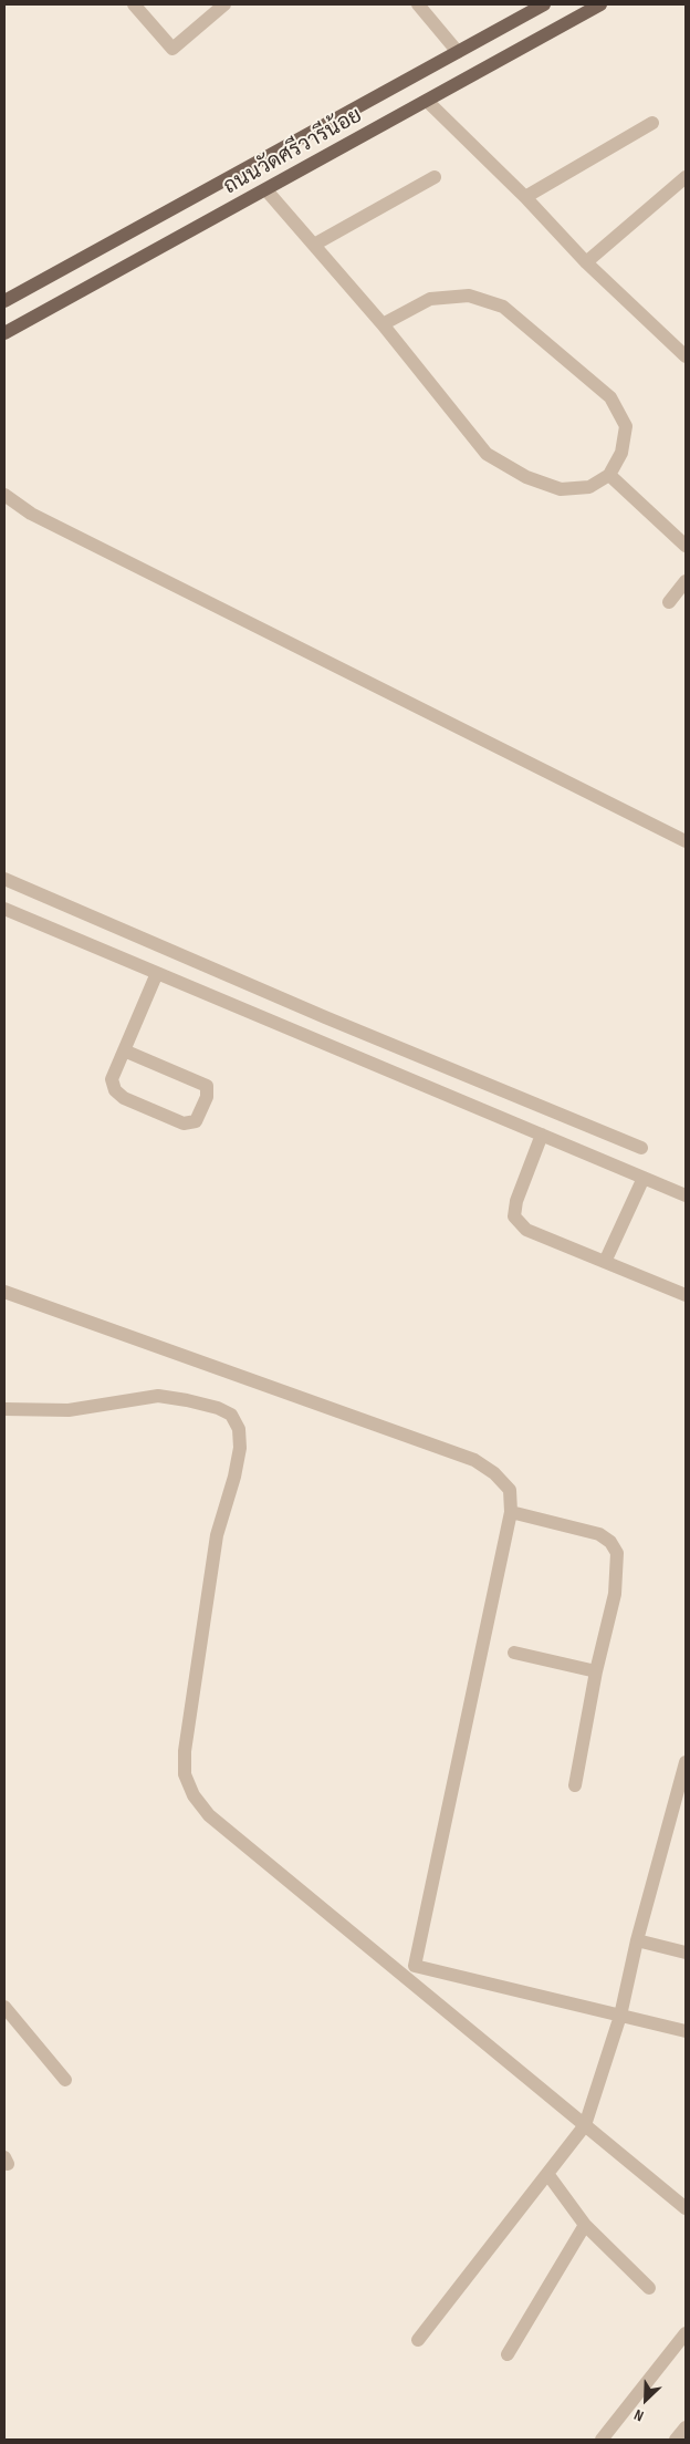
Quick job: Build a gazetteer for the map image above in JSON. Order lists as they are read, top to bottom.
{
  "streets": {
    "main road": ["ถนนวัดศรีวารีน้อย"]
  },
  "north": "bottom left"
}
